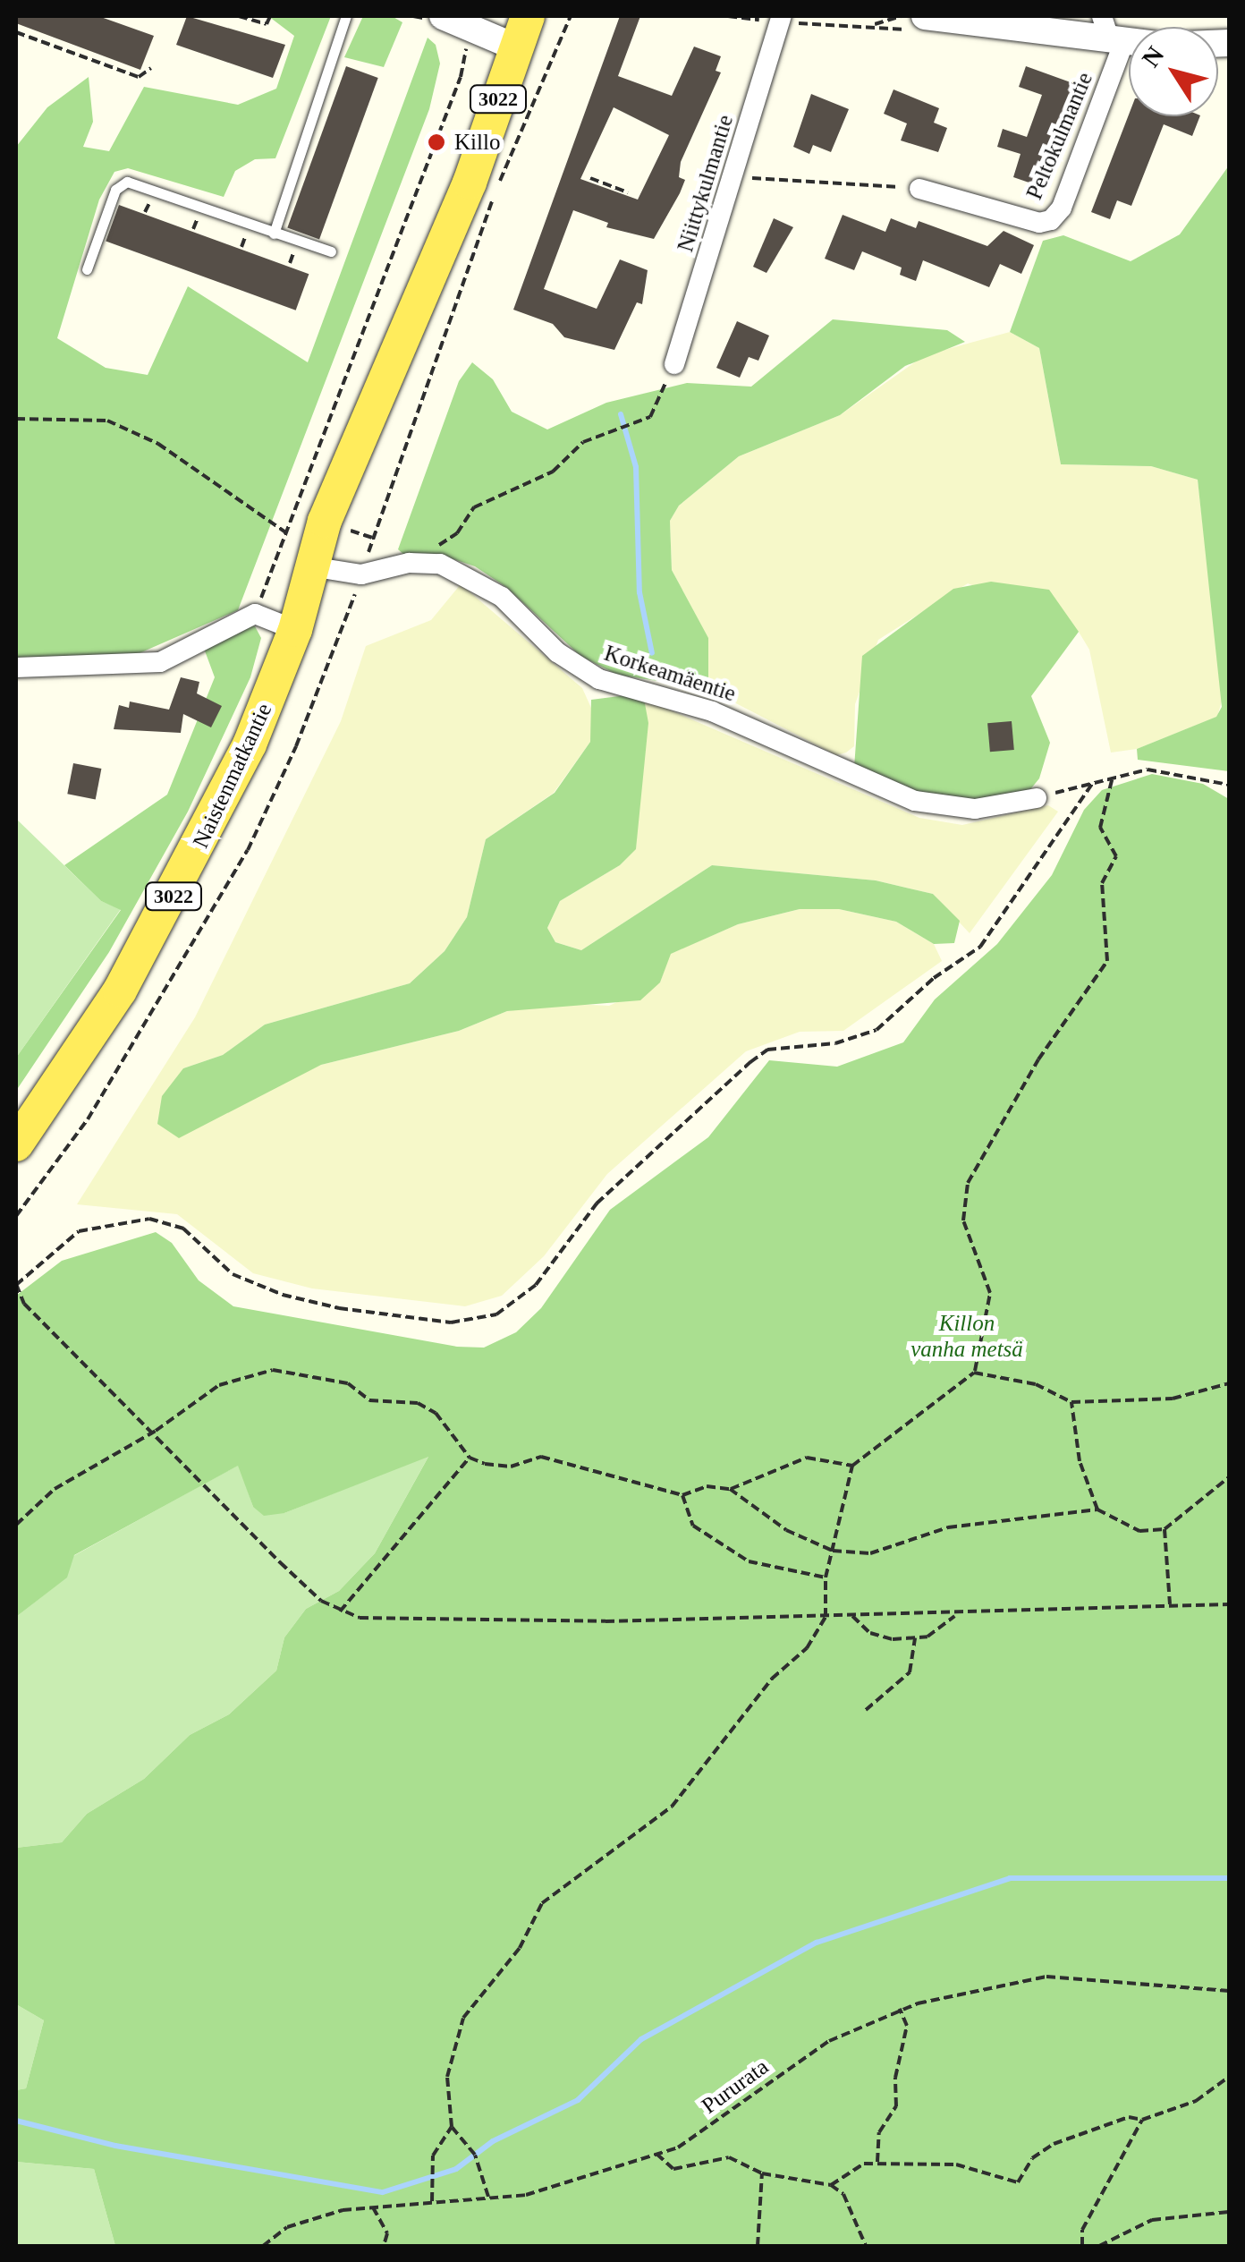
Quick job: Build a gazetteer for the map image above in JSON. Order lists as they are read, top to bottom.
{
  "streets": {
    "main road": ["3022", "Naistenmatkantie"],
    "street": ["Peltokulmantie", "Niittykulmantie", "Korkeamäentie"],
    "path": ["Pururata"]
  },
  "crossings": [
    ["Korkeamäentie", "Naistenmatkantie"]
  ],
  "parks": ["Killon vanha metsä"],
  "places": ["Killo"],
  "north": "top left"
}
